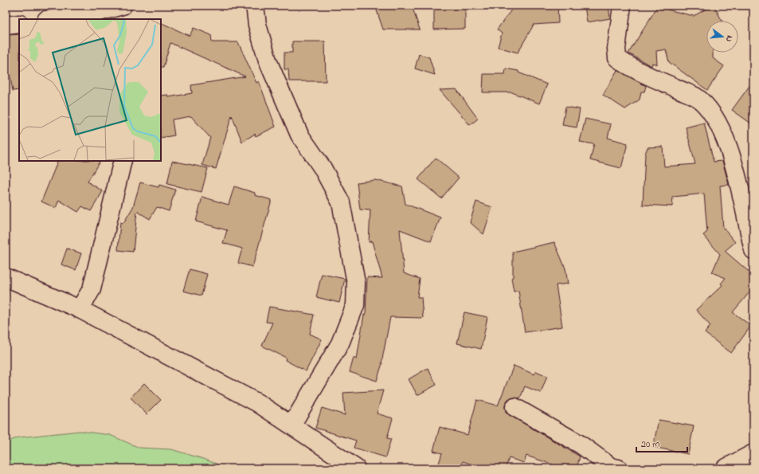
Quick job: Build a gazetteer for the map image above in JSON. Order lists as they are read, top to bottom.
{
  "scale_bar": "20 m",
  "north": "right"
}
